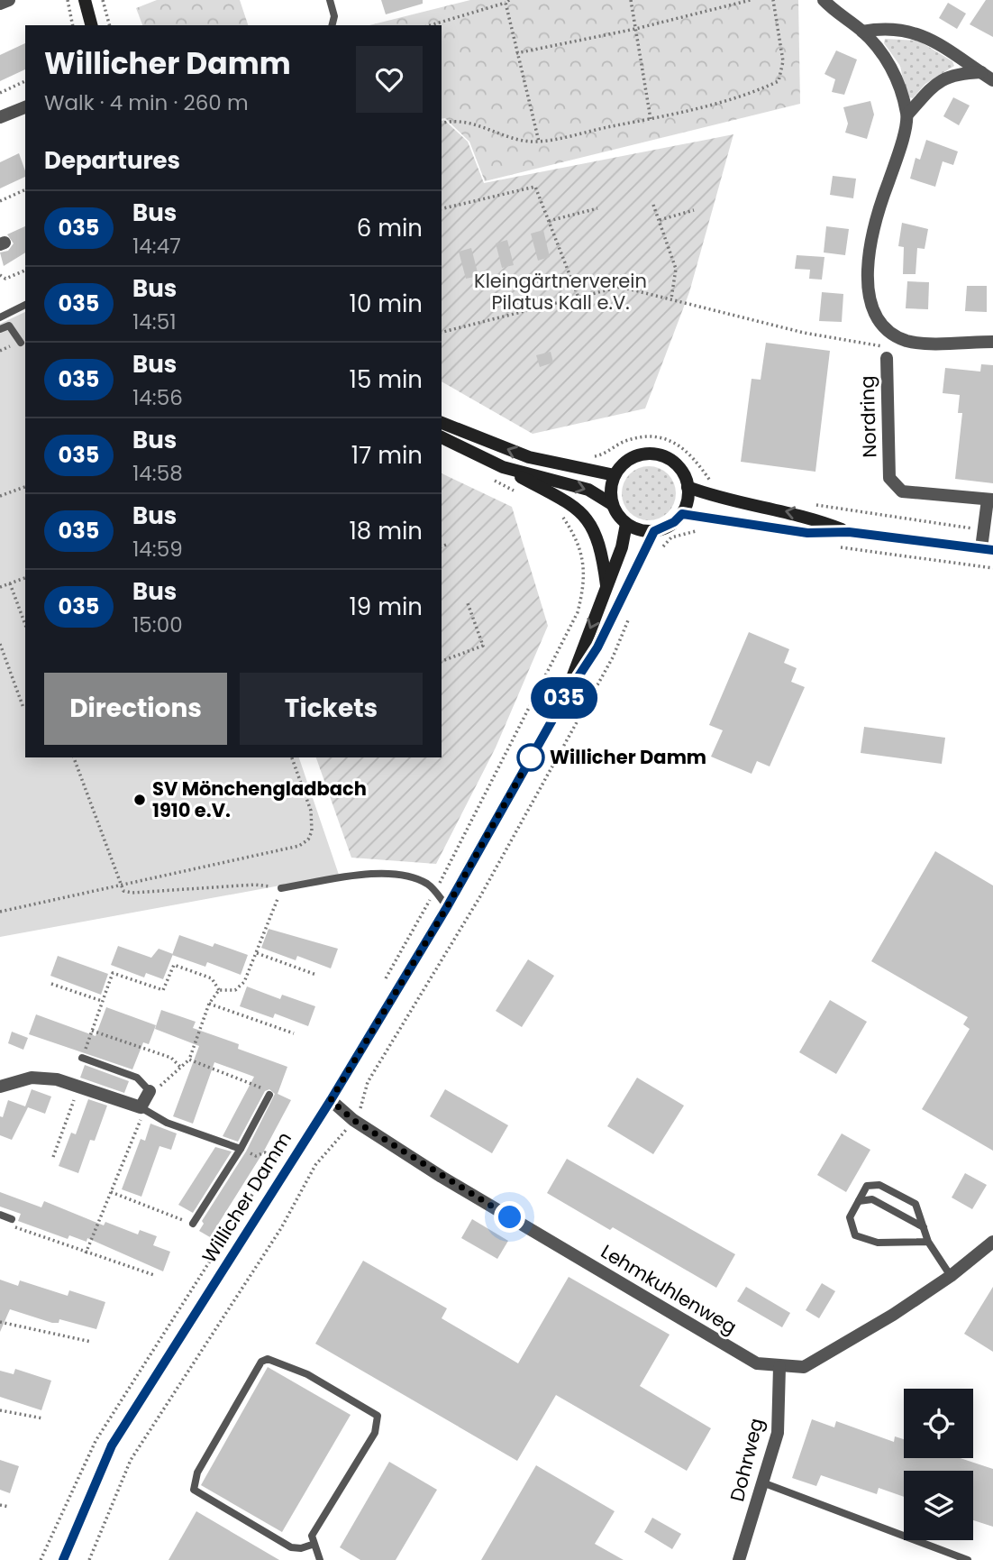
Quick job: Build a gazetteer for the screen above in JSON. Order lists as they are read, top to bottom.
{
  "streets": {
    "main road": ["Willicher Damm"],
    "street": ["Nordring", "Lehmkuhlenweg", "Dohrweg"]
  },
  "crossings": [
    ["Willicher Damm", "Lehmkuhlenweg"],
    ["Lehmkuhlenweg", "Dohrweg"]
  ],
  "parks": ["Kleingärtnerverein Pilatus Kall e.V."],
  "places": ["Willicher Damm", "SV Mönchengladbach 1910 e.V."],
  "lines": ["bus line 035"],
  "page": {
    "on_map": "035",
    "heading": [
      ["Willicher Damm", "Walk · 4 min · 260 m"],
      "Departures"
    ],
    "list": [
      {
        "mark": "035",
        "name": "Bus",
        "note": "14:47",
        "value": "6 min"
      },
      {
        "mark": "035",
        "name": "Bus",
        "note": "14:51",
        "value": "10 min"
      },
      {
        "mark": "035",
        "name": "Bus",
        "note": "14:56",
        "value": "15 min"
      },
      {
        "mark": "035",
        "name": "Bus",
        "note": "14:58",
        "value": "17 min"
      },
      {
        "mark": "035",
        "name": "Bus",
        "note": "14:59",
        "value": "18 min"
      },
      {
        "mark": "035",
        "name": "Bus",
        "note": "15:00",
        "value": "19 min"
      }
    ],
    "buttons": ["Directions", "Tickets"]
  }
}
